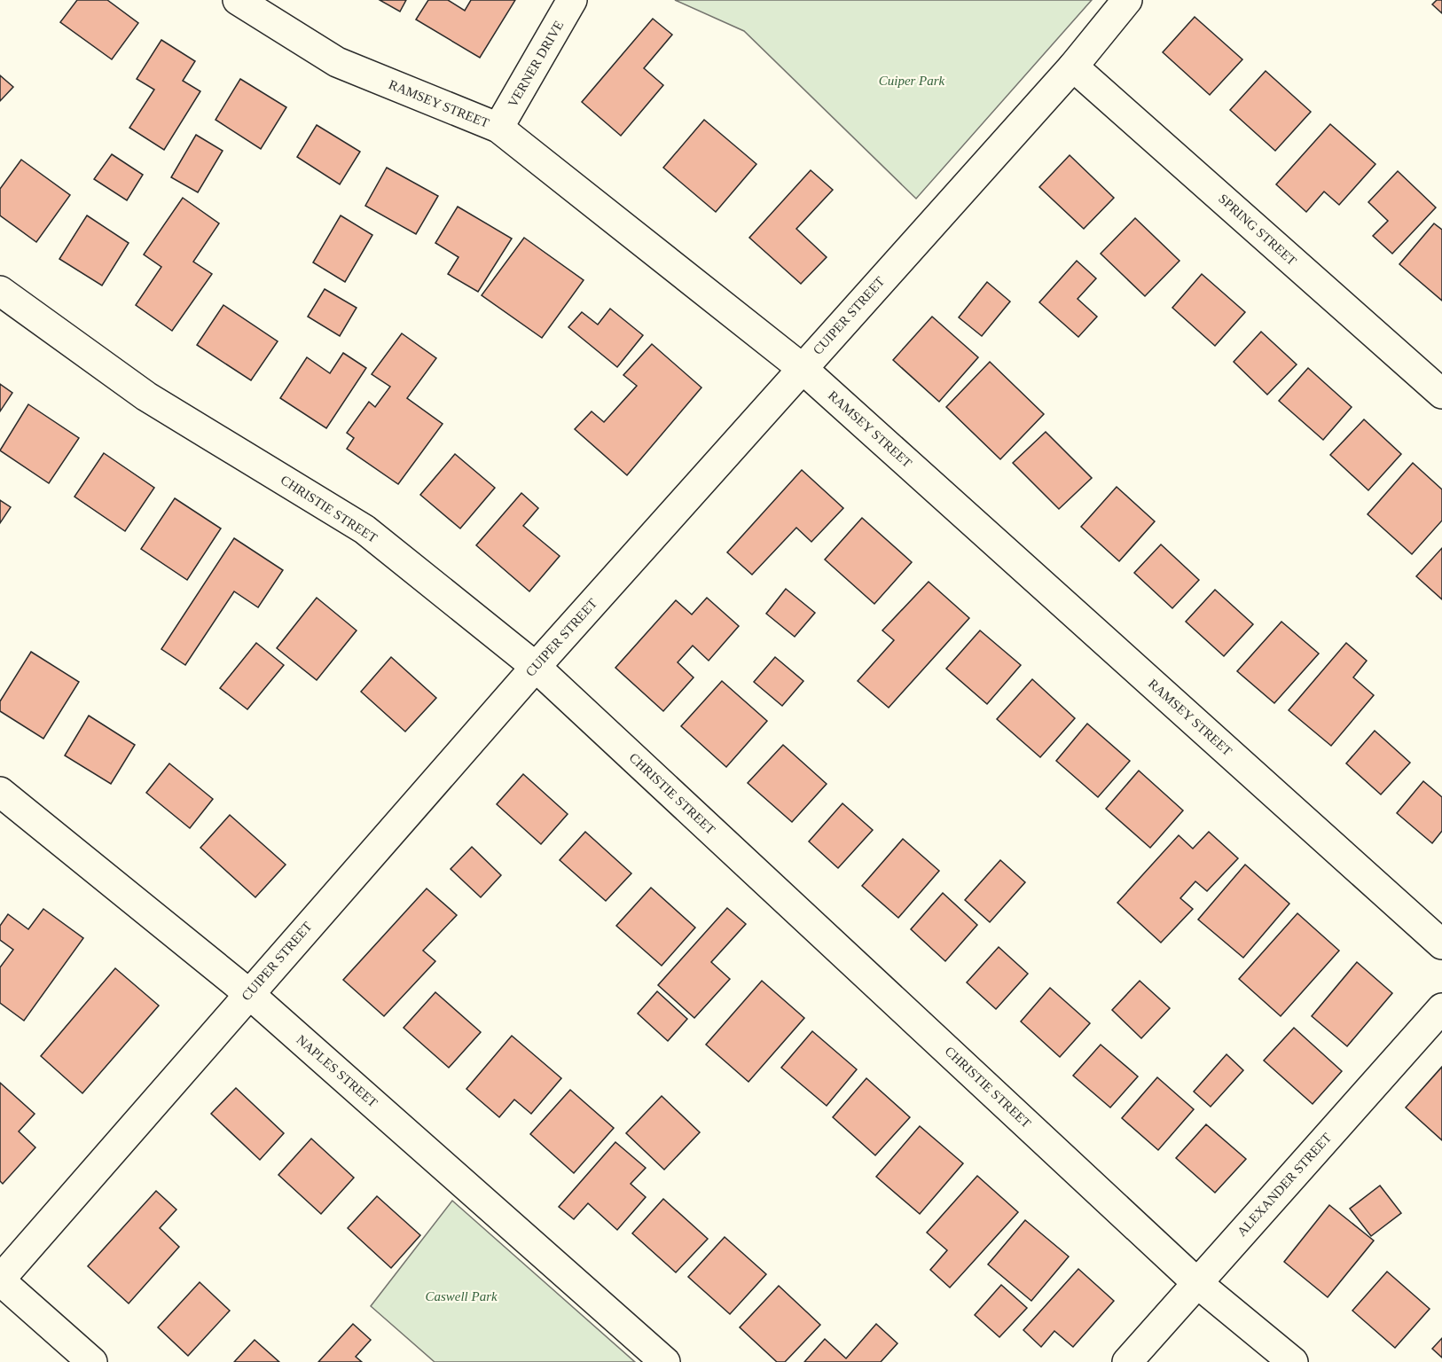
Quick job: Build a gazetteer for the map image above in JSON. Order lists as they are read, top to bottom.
{
  "streets": {
    "street": [
      "VERNER DRIVE",
      "RAMSEY STREET",
      "SPRING STREET",
      "CUIPER STREET",
      "CHRISTIE STREET",
      "NAPLES STREET",
      "ALEXANDER STREET"
    ]
  },
  "crossings": [
    ["VERNER DRIVE", "RAMSEY STREET"],
    ["RAMSEY STREET", "CUIPER STREET"],
    ["SPRING STREET", "CUIPER STREET"],
    ["CUIPER STREET", "CHRISTIE STREET"],
    ["CUIPER STREET", "NAPLES STREET"],
    ["CHRISTIE STREET", "ALEXANDER STREET"]
  ],
  "parks": ["Cuiper Park", "Caswell Park"]
}
